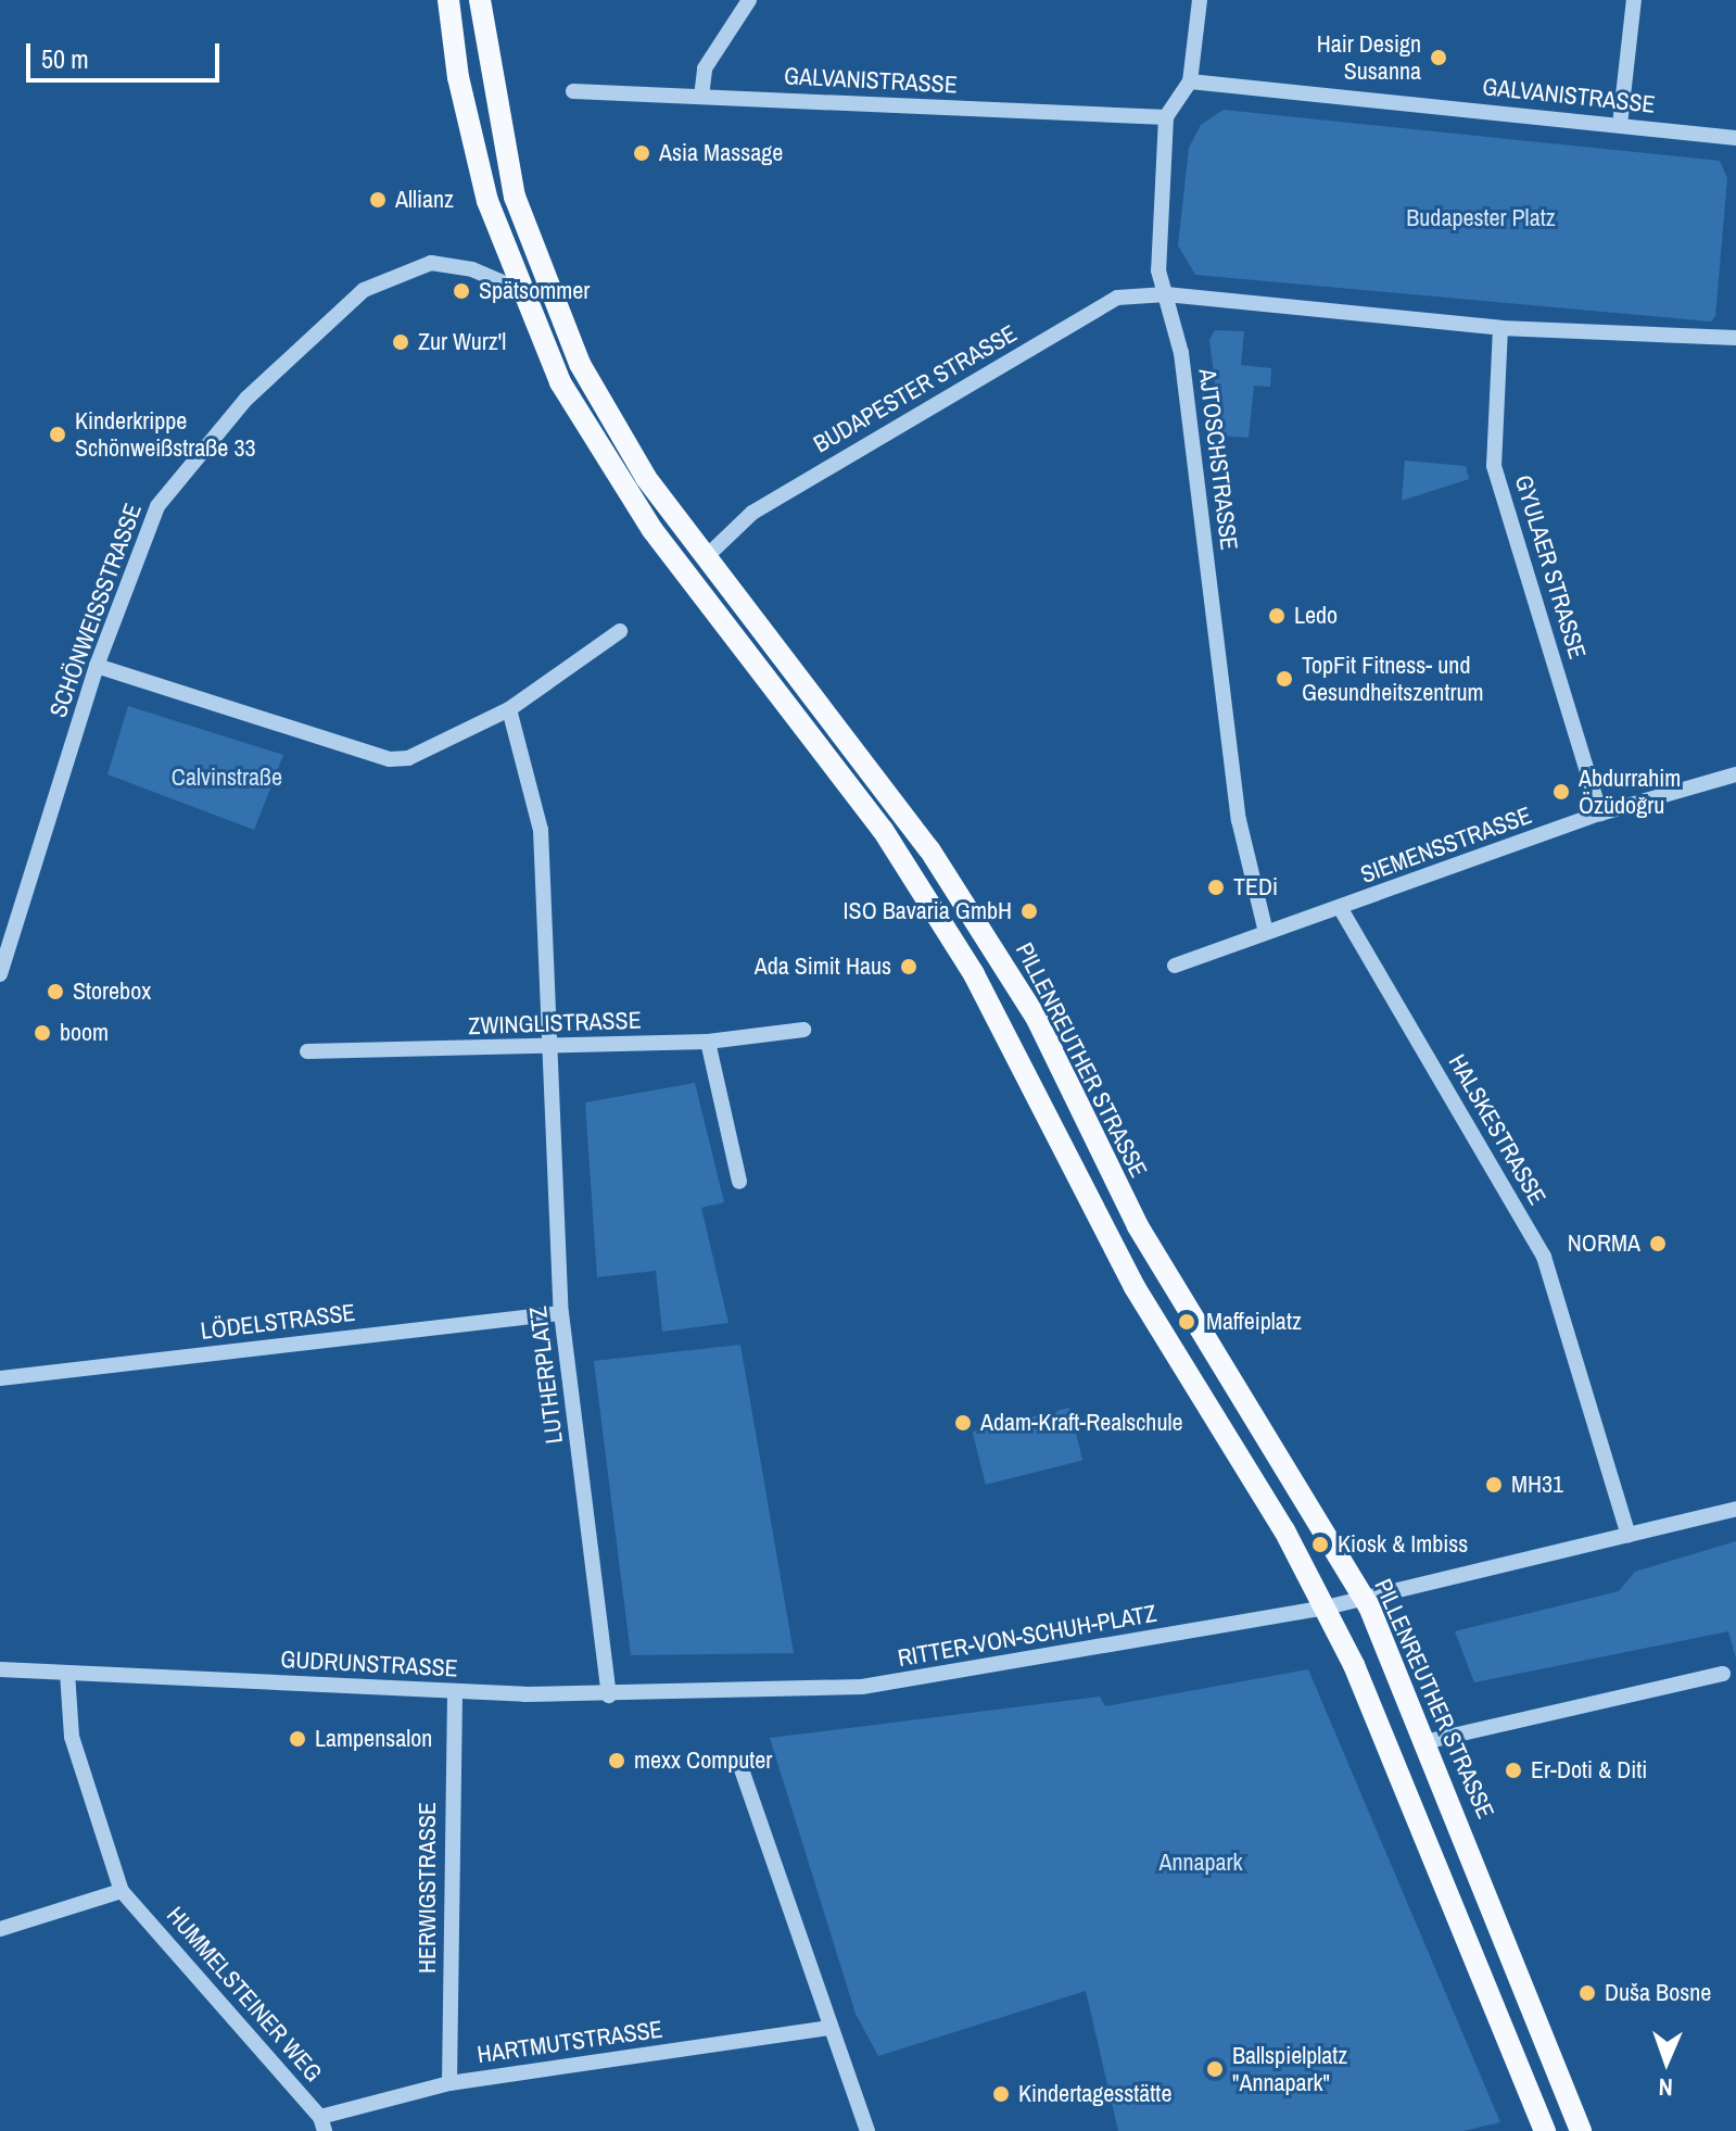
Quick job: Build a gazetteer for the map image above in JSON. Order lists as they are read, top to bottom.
{
  "streets": {
    "main road": ["PILLENREUTHER STRASSE"],
    "street": [
      "GALVANISTRASSE",
      "BUDAPESTER STRASSE",
      "AJTOSCHSTRASSE",
      "GYULAER STRASSE",
      "SCHÖNWEISSSTRASSE",
      "SIEMENSSTRASSE",
      "ZWINGLISTRASSE",
      "HALSKESTRASSE",
      "LÖDELSTRASSE",
      "LUTHERPLATZ",
      "RITTER-VON-SCHUH-PLATZ",
      "GUDRUNSTRASSE",
      "HERWIGSTRASSE",
      "HUMMELSTEINER WEG",
      "HARTMUTSTRASSE"
    ]
  },
  "crossings": [
    ["GALVANISTRASSE", "AJTOSCHSTRASSE"],
    ["BUDAPESTER STRASSE", "AJTOSCHSTRASSE"],
    ["BUDAPESTER STRASSE", "PILLENREUTHER STRASSE"],
    ["AJTOSCHSTRASSE", "SIEMENSSTRASSE"],
    ["GYULAER STRASSE", "SIEMENSSTRASSE"],
    ["SIEMENSSTRASSE", "HALSKESTRASSE"],
    ["ZWINGLISTRASSE", "LUTHERPLATZ"],
    ["LÖDELSTRASSE", "LUTHERPLATZ"],
    ["LUTHERPLATZ", "GUDRUNSTRASSE"],
    ["RITTER-VON-SCHUH-PLATZ", "GUDRUNSTRASSE"],
    ["GUDRUNSTRASSE", "HERWIGSTRASSE"],
    ["GUDRUNSTRASSE", "HUMMELSTEINER WEG"],
    ["HERWIGSTRASSE", "HARTMUTSTRASSE"],
    ["HUMMELSTEINER WEG", "HARTMUTSTRASSE"]
  ],
  "parks": ["Budapester Platz", "Calvinstraße", "Annapark"],
  "places": [
    "Hair Design Susanna",
    "Asia Massage",
    "Allianz",
    "Spätsommer",
    "Zur Wurz'l",
    "Kinderkrippe Schönweißstraße 33",
    "Ledo",
    "TopFit Fitness- und Gesundheitszentrum",
    "Abdurrahim Özüdoğru",
    "TEDi",
    "ISO Bavaria GmbH",
    "Ada Simit Haus",
    "Storebox",
    "boom",
    "NORMA",
    "Maffeiplatz",
    "Adam-Kraft-Realschule",
    "MH31",
    "Kiosk & Imbiss",
    "Lampensalon",
    "mexx Computer",
    "Er-Doti & Diti",
    "Duša Bosne",
    "Ballspielplatz \"Annapark\"",
    "Kindertagesstätte"
  ],
  "scale_bar": "50 m",
  "north": "bottom"
}
